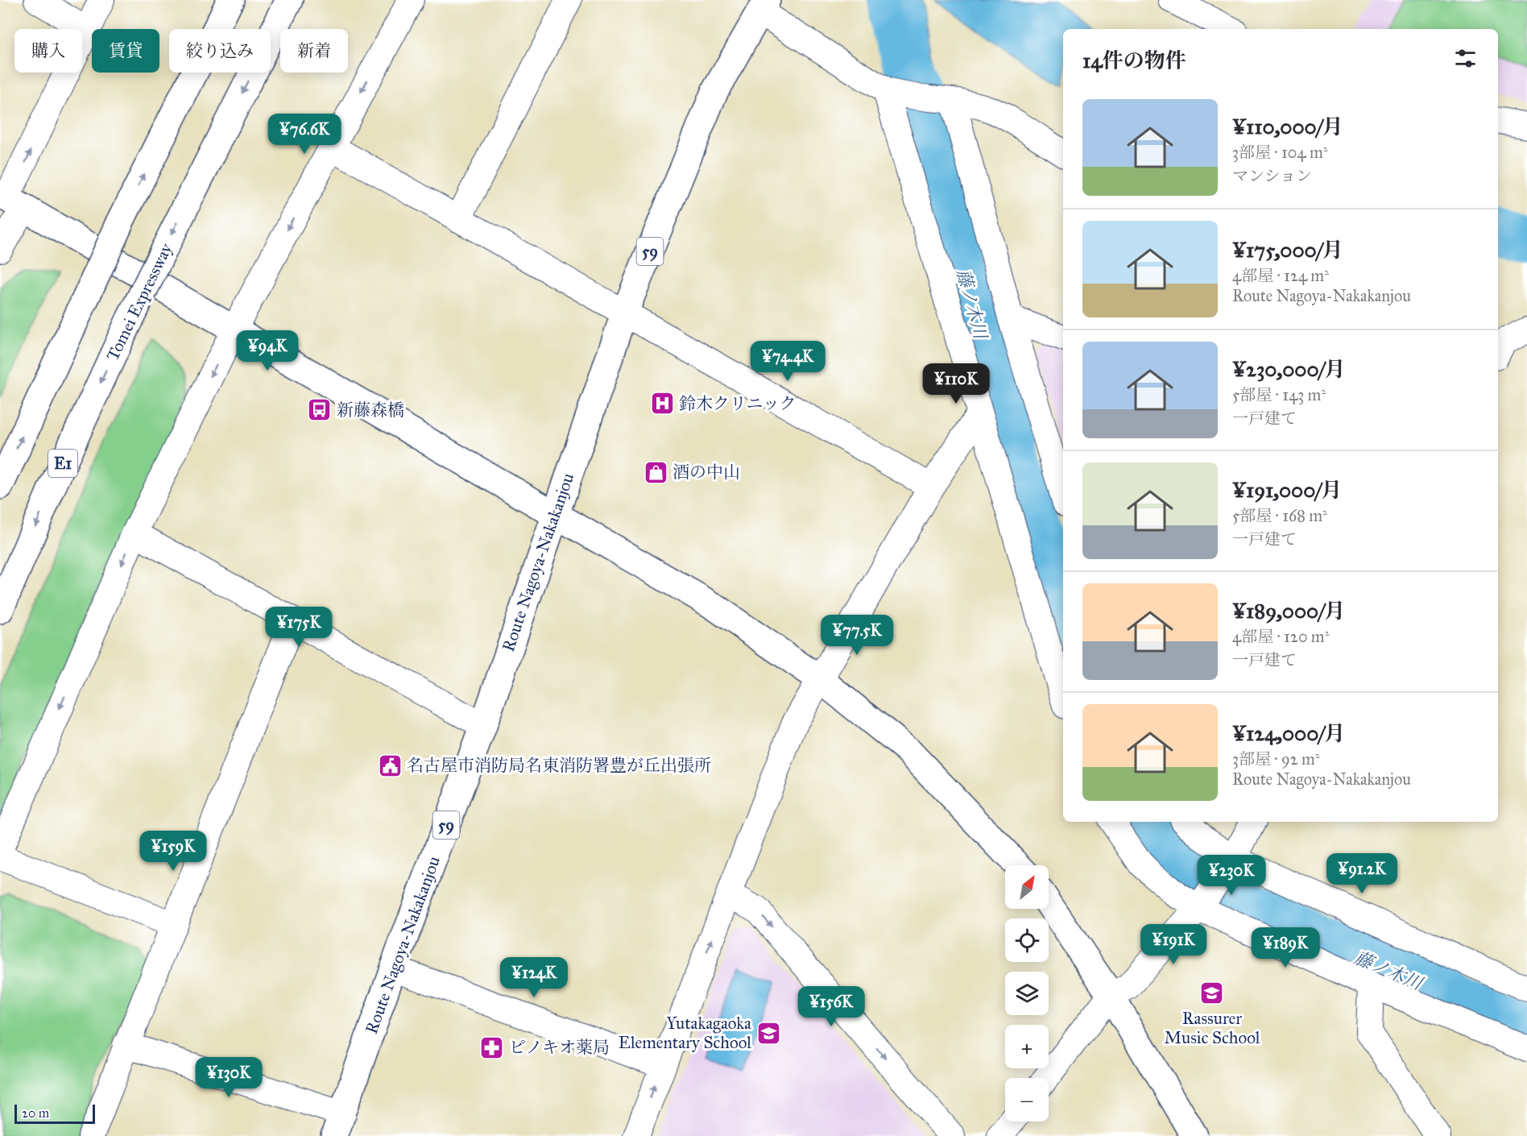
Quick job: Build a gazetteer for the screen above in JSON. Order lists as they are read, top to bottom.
{
  "streets": {
    "main road": [
      "59",
      "Tomei Expressway",
      "E1",
      "Route Nagoya-Nakakanjou"
    ]
  },
  "water": ["藤ノ木川"],
  "places": {
    "hospital": ["鈴木クリニック"],
    "bus stop": ["新藤森橋"],
    "shop": ["酒の中山"],
    "public building": ["名古屋市消防局名東消防署豊が丘出張所"],
    "school or university": ["Rassurer Music School", "Yutakagaoka Elementary School"],
    "pharmacy": ["ピノキオ薬局"]
  },
  "scale_bar": "20 m",
  "north": "top right",
  "page": {
    "chip": [
      "購入",
      "賃貸",
      "絞り込み",
      "新着"
    ],
    "heading": "14件の物件",
    "list": [
      {
        "name": "¥110,000/月",
        "note": "3部屋 · 104 m² · マンション"
      },
      {
        "name": "¥175,000/月",
        "note": "4部屋 · 124 m² · Route Nagoya-Nakakanjou"
      },
      {
        "name": "¥230,000/月",
        "note": "5部屋 · 143 m² · 一戸建て"
      },
      {
        "name": "¥191,000/月",
        "note": "5部屋 · 168 m² · 一戸建て"
      },
      {
        "name": "¥189,000/月",
        "note": "4部屋 · 120 m² · 一戸建て"
      },
      {
        "name": "¥124,000/月",
        "note": "3部屋 · 92 m² · Route Nagoya-Nakakanjou"
      }
    ],
    "price": [
      "¥76.6K",
      "¥94K",
      "¥74.4K",
      "¥110K",
      "¥175K",
      "¥77.5K",
      "¥159K",
      "¥91.2K",
      "¥230K",
      "¥191K",
      "¥189K",
      "¥124K",
      "¥156K",
      "¥130K"
    ],
    "map_buttons": ["+", "−"],
    "scale": "20 m"
  }
}
